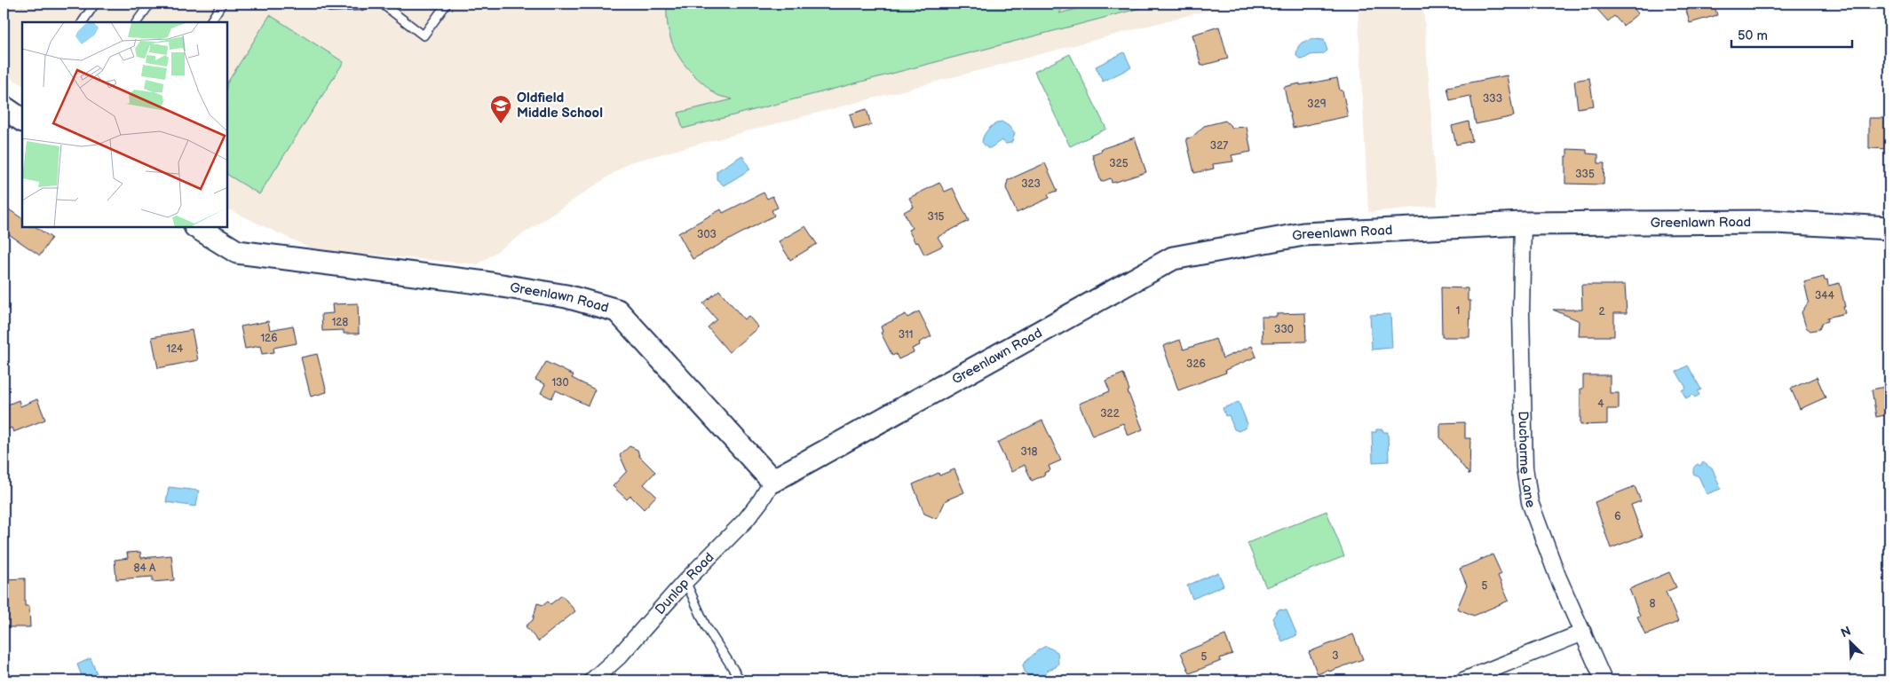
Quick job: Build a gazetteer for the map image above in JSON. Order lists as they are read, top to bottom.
{
  "streets": {
    "main road": ["Greenlawn Road"],
    "street": ["Ducharme Lane", "Dunlop Road"]
  },
  "crossings": [
    ["Greenlawn Road", "Ducharme Lane"],
    ["Greenlawn Road", "Dunlop Road"]
  ],
  "places": {
    "school or university": ["Oldfield Middle School"]
  },
  "house_numbers": [
    "333",
    "329",
    "327",
    "325",
    "335",
    "323",
    "315",
    "303",
    "344",
    "1",
    "2",
    "128",
    "330",
    "311",
    "126",
    "124",
    "326",
    "130",
    "4",
    "322",
    "318",
    "6",
    "84 A",
    "5",
    "8",
    "3",
    "5"
  ],
  "scale_bar": "50 m",
  "north": "top left"
}
